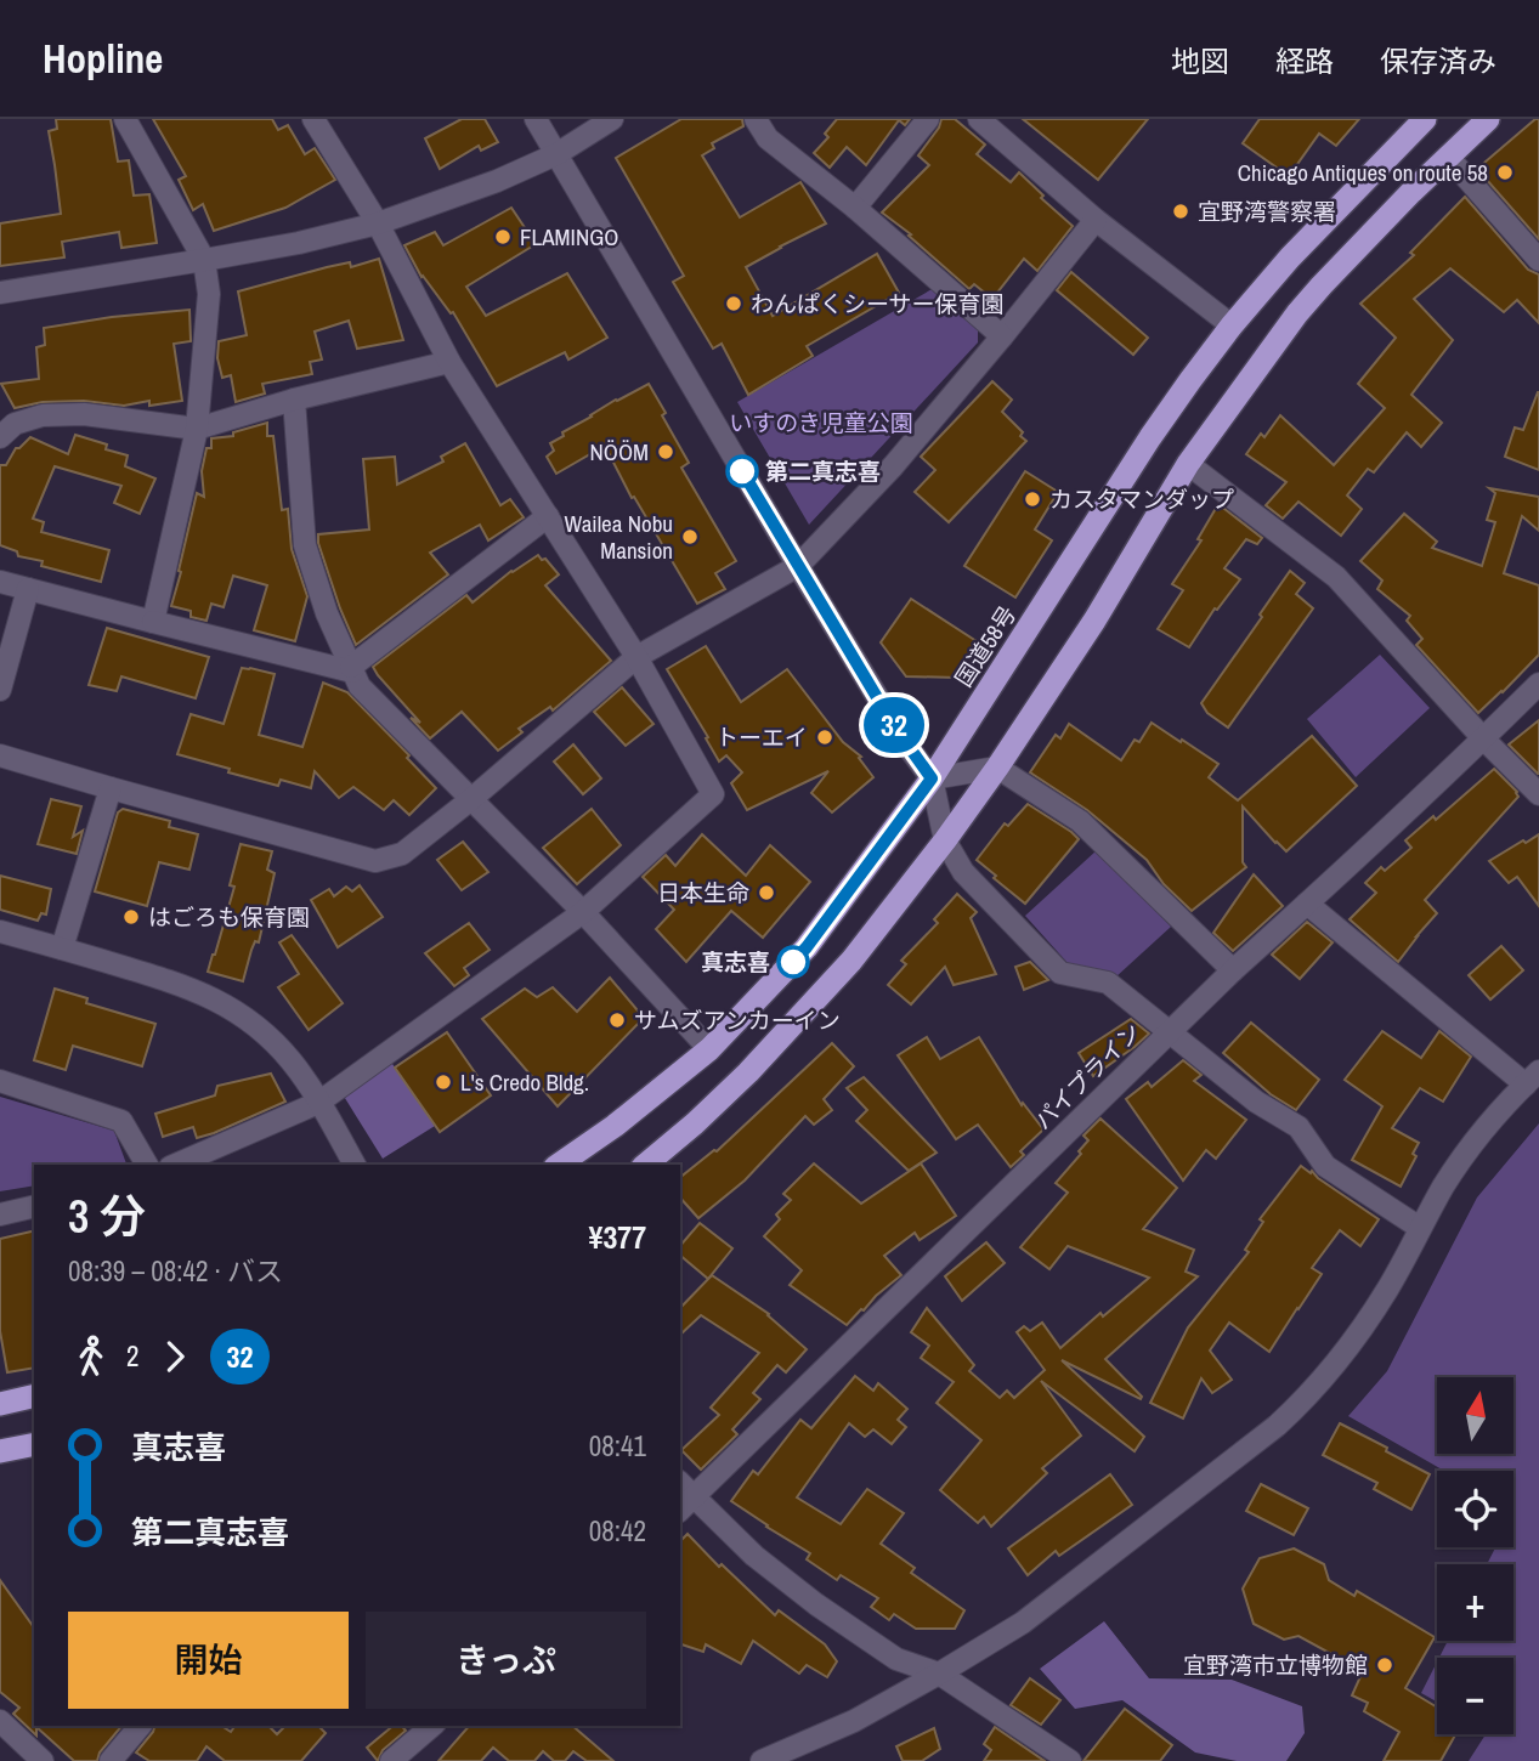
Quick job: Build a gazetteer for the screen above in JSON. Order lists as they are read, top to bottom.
{
  "streets": {
    "highway": ["国道58号"],
    "street": ["パイプライン"]
  },
  "parks": ["いすのき児童公園"],
  "places": [
    "Chicago Antiques on route 58",
    "宜野湾警察署",
    "FLAMINGO",
    "わんぱくシーサー保育園",
    "NÖÖM",
    "第二真志喜",
    "カスタマンダップ",
    "Wailea Nobu Mansion",
    "トーエイ",
    "日本生命",
    "はごろも保育園",
    "真志喜",
    "サムズアンカーイン",
    "L's Credo Bldg.",
    "宜野湾市立博物館"
  ],
  "lines": ["bus line 32"],
  "north": "top",
  "page": {
    "header": "Hopline",
    "nav": ["地図", "経路", "保存済み"],
    "on_map": "32",
    "heading": ["3 分", "08:39 – 08:42 · バス", "¥377"],
    "legs": ["2", "32"],
    "map_buttons": ["+", "−"],
    "list": [
      {
        "name": "真志喜",
        "value": "08:41"
      },
      {
        "name": "第二真志喜",
        "value": "08:42"
      }
    ],
    "buttons": ["開始", "きっぷ"]
  }
}
